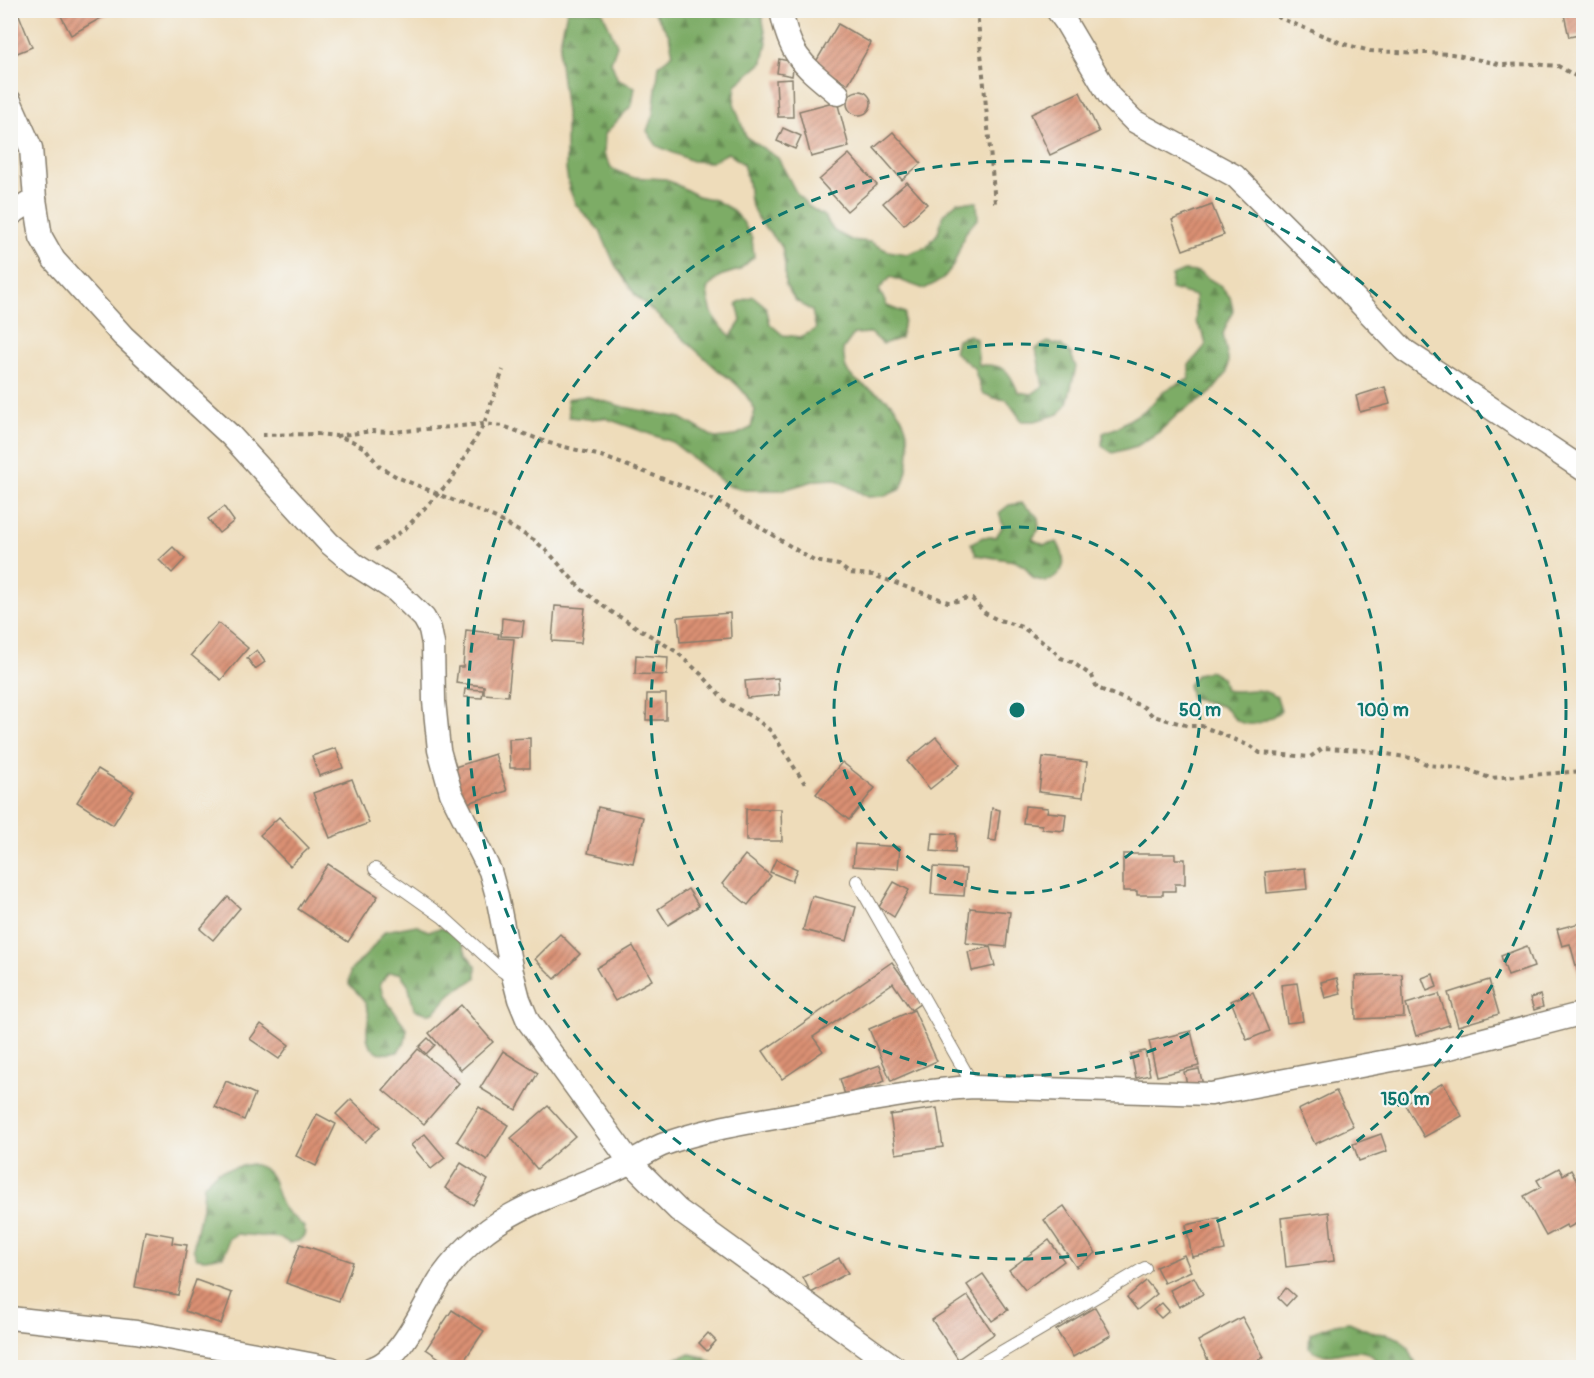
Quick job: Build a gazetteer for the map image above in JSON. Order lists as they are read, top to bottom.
{
  "rings": ["50 m", "100 m", "150 m"]
}
